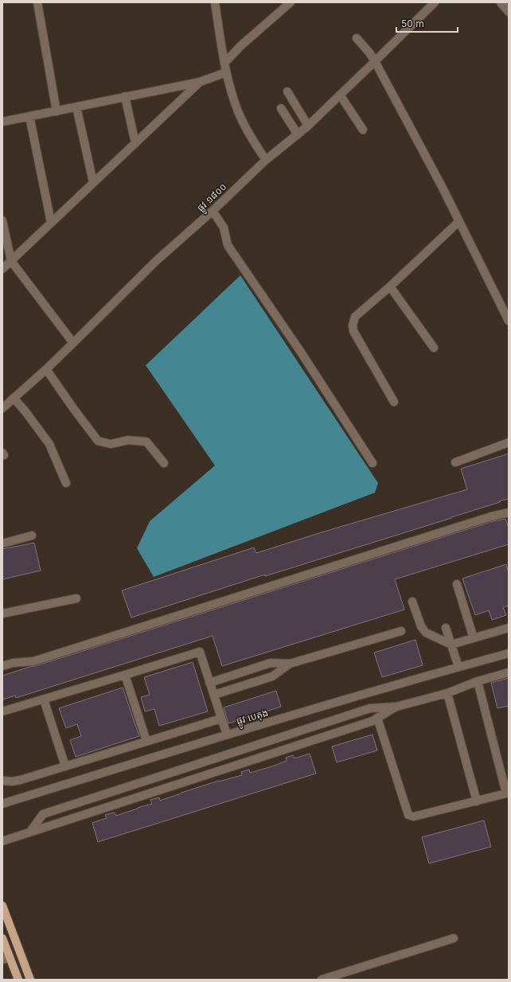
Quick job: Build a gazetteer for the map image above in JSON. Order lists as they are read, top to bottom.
{
  "streets": {
    "street": ["ផ្លូវ ១៨០០", "ផ្លូវ បេតុង"]
  },
  "scale_bar": "50 m"
}
